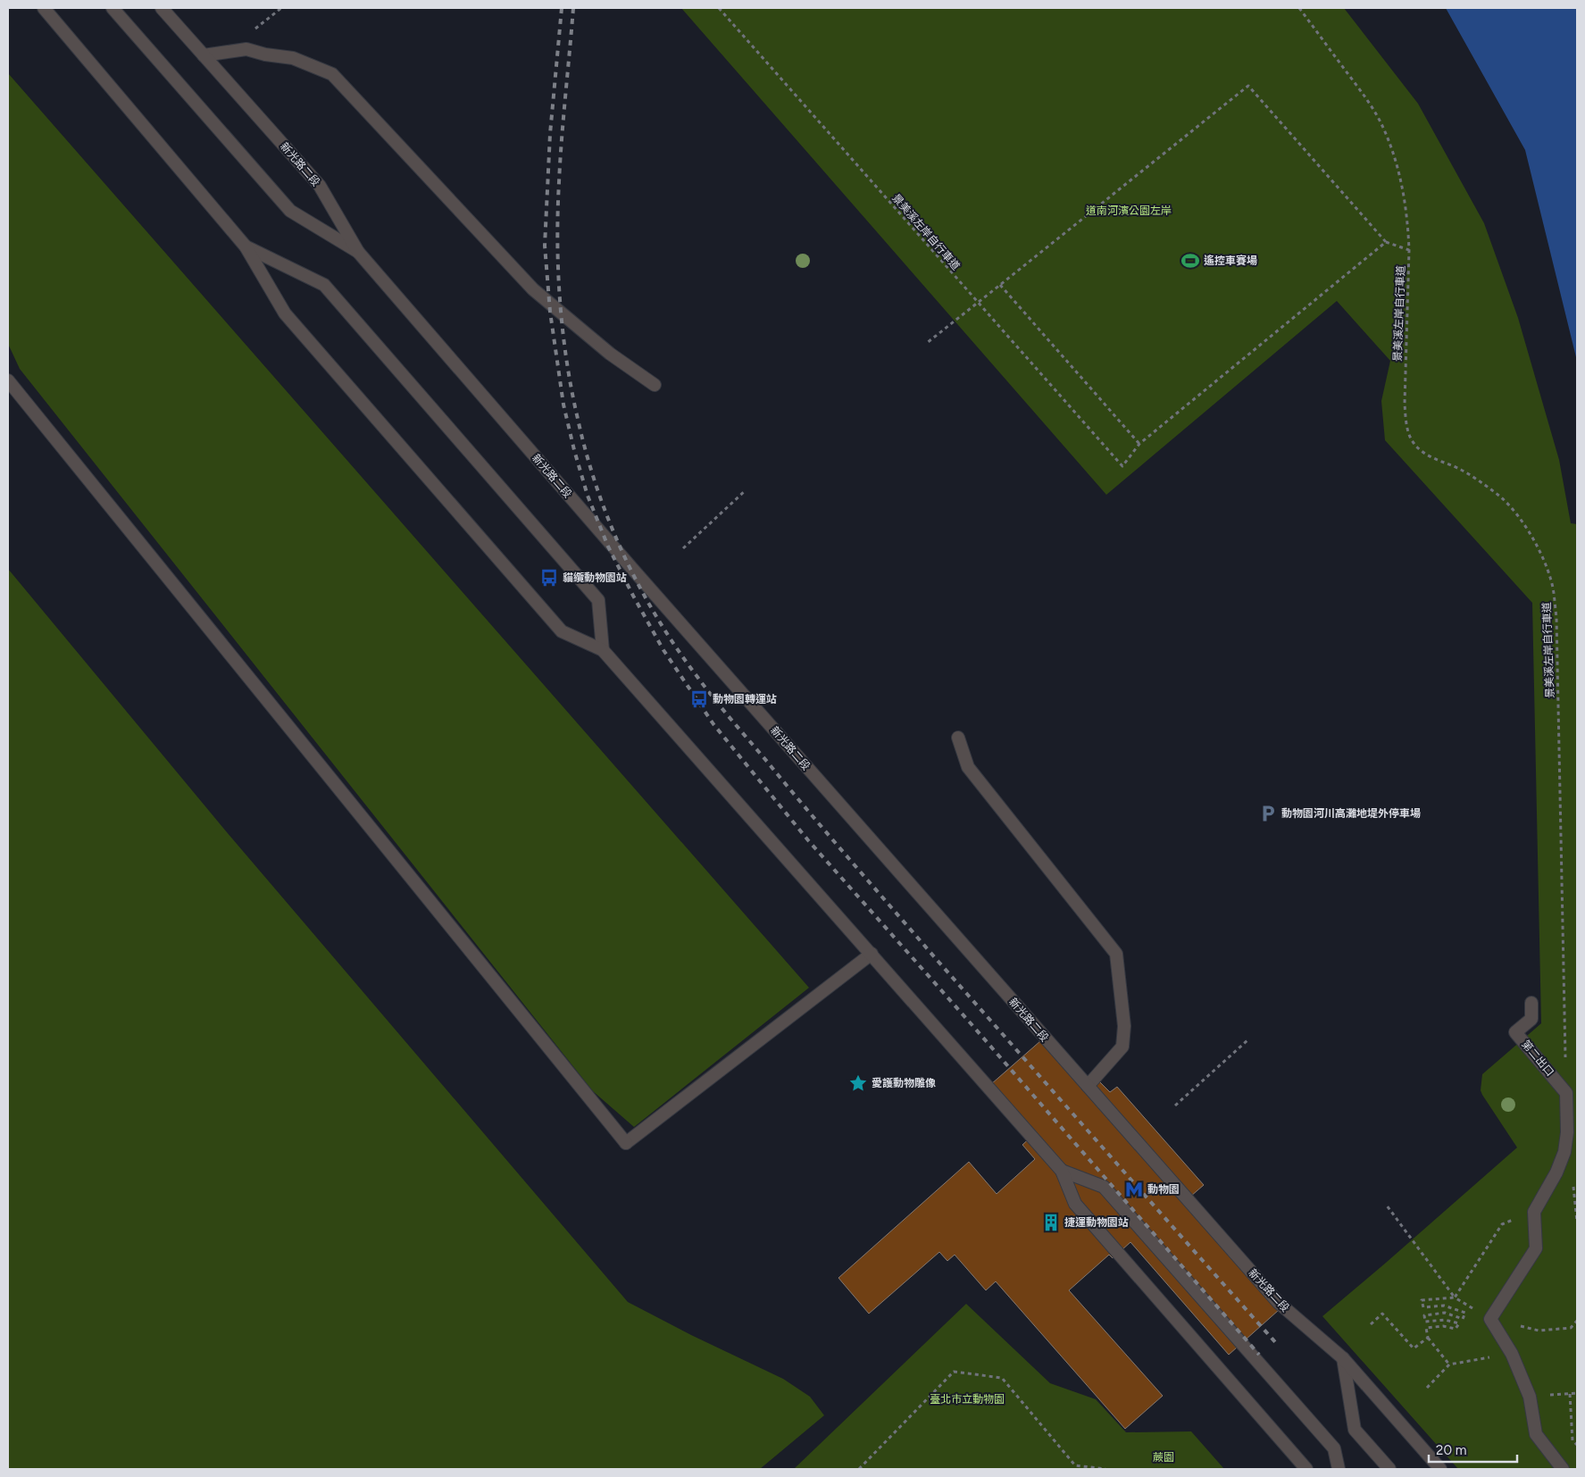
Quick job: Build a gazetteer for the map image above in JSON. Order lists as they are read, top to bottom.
{
  "streets": {
    "street": ["新光路二段", "第二出口"],
    "path": ["景美溪左岸自行車道"]
  },
  "crossings": [
    ["景美溪左岸自行車道", "第二出口"]
  ],
  "parks": ["道南河濱公園左岸", "臺北市立動物園", "蕨園"],
  "places": {
    "sports": ["遙控車賽場"],
    "bus stop": ["貓纜動物園站", "動物園轉運站"],
    "parking": ["動物園河川高灘地堤外停車場"],
    "place": ["愛護動物雕像"],
    "metro station": ["動物園"],
    "building": ["捷運動物園站"]
  },
  "scale_bar": "20 m"
}
